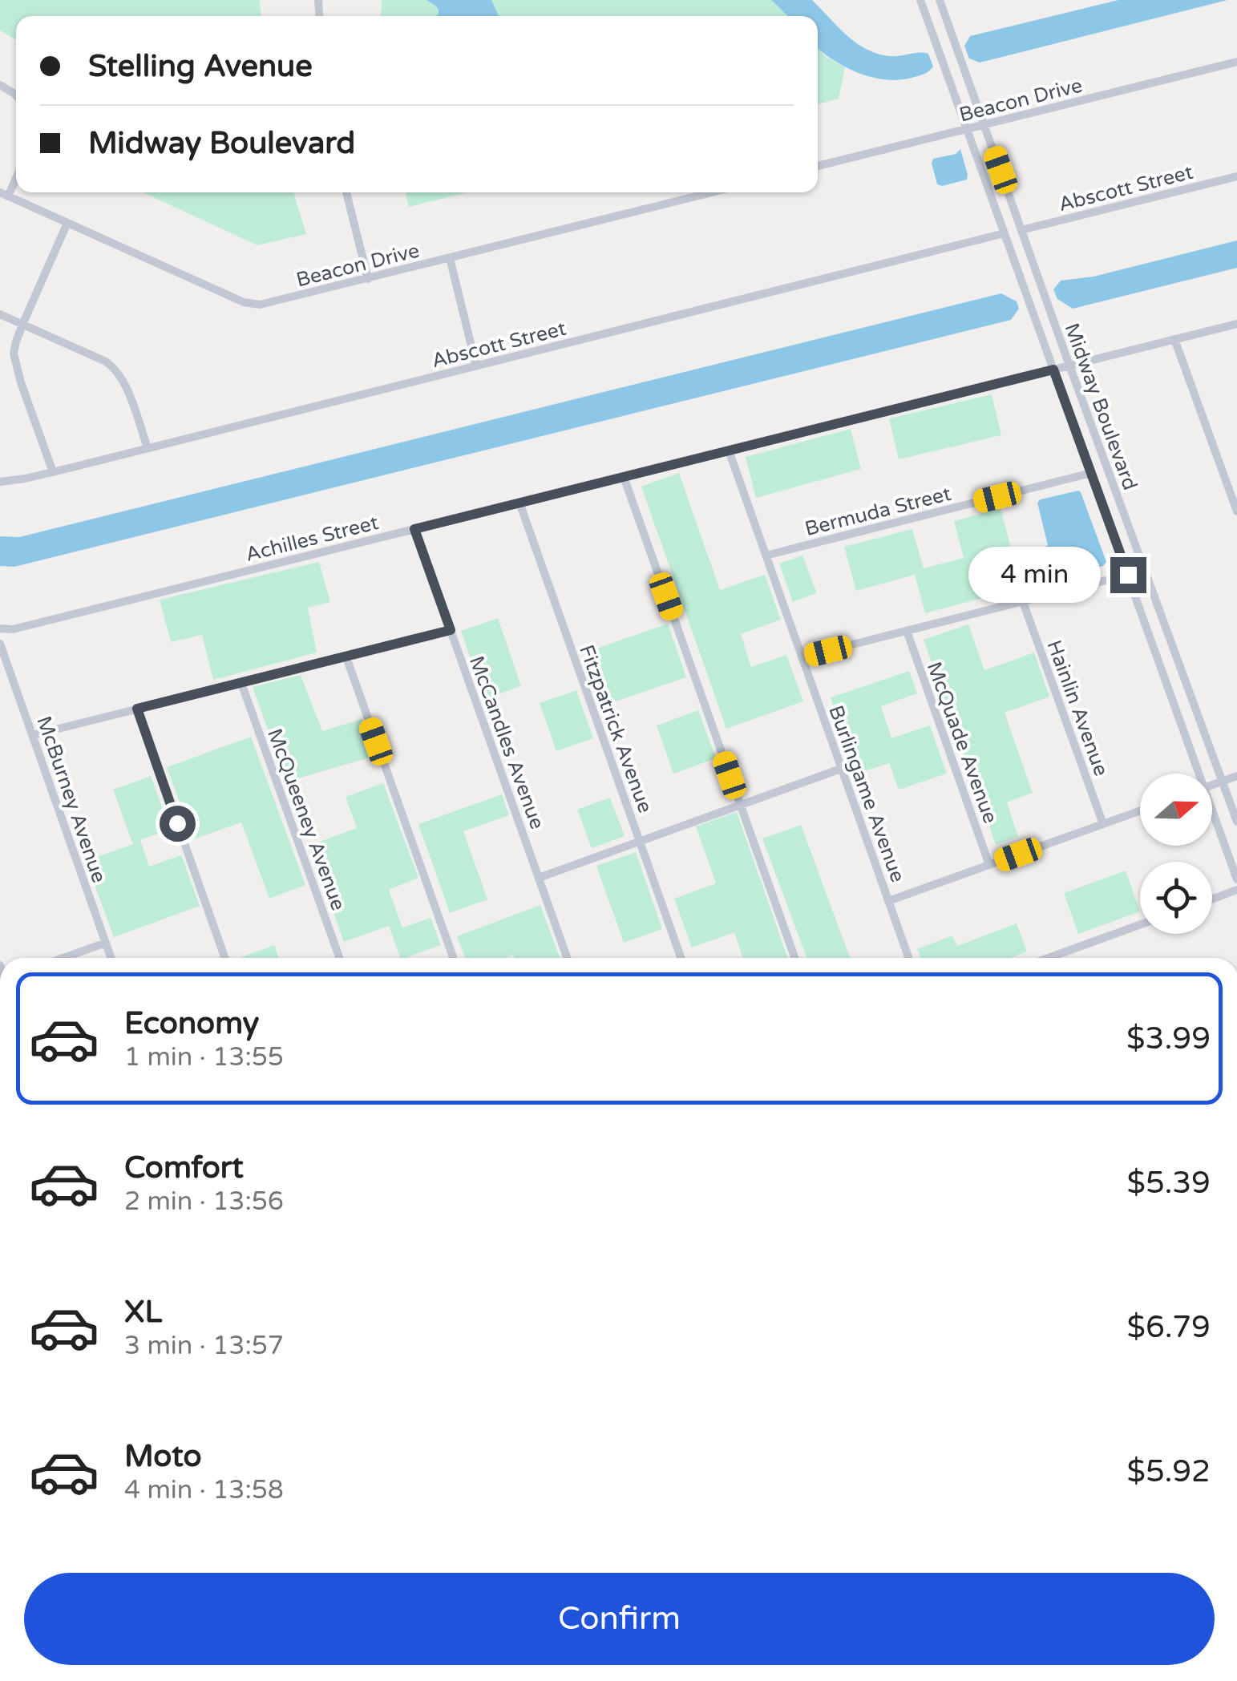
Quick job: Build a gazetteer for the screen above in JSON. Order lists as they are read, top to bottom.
{
  "streets": {
    "street": [
      "Beacon Drive",
      "Abscott Street",
      "Midway Boulevard",
      "Bermuda Street",
      "Achilles Street",
      "Hainlin Avenue",
      "Fitzpatrick Avenue",
      "McCandles Avenue",
      "McQuade Avenue",
      "Burlingame Avenue",
      "McBurney Avenue",
      "McQueeney Avenue"
    ]
  },
  "crossings": [
    ["Beacon Drive", "Midway Boulevard"],
    ["Abscott Street", "Midway Boulevard"],
    ["Midway Boulevard", "Bermuda Street"],
    ["Midway Boulevard", "Achilles Street"],
    ["Bermuda Street", "Burlingame Avenue"],
    ["Achilles Street", "Fitzpatrick Avenue"],
    ["Achilles Street", "McCandles Avenue"],
    ["Achilles Street", "Burlingame Avenue"]
  ],
  "north": "right",
  "page": {
    "banner": ["Stelling Avenue", "Midway Boulevard"],
    "bubble": "4 min",
    "list": [
      {
        "name": "Economy",
        "note": "1 min · 13:55",
        "value": "$3.99"
      },
      {
        "name": "Comfort",
        "note": "2 min · 13:56",
        "value": "$5.39"
      },
      {
        "name": "XL",
        "note": "3 min · 13:57",
        "value": "$6.79"
      },
      {
        "name": "Moto",
        "note": "4 min · 13:58",
        "value": "$5.92"
      }
    ],
    "buttons": "Confirm"
  }
}
